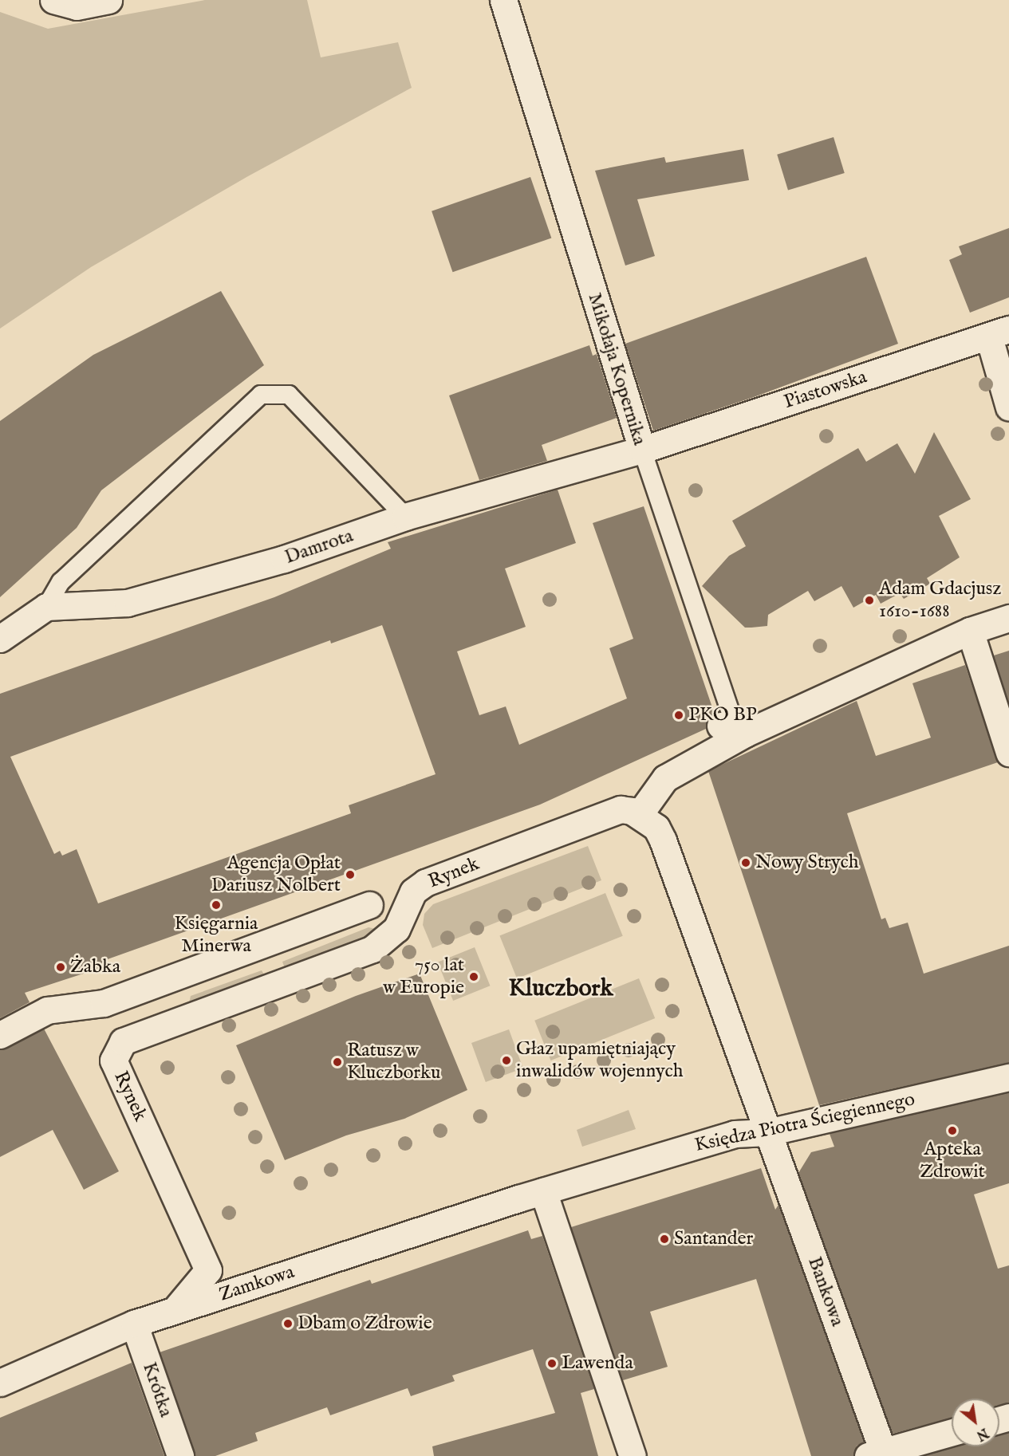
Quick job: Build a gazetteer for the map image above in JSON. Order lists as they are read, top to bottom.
{
  "streets": {
    "street": [
      "Mikołaja Kopernika",
      "Piastowska",
      "Damrota",
      "Rynek",
      "Księdza Piotra Ściegiennego",
      "Zamkowa",
      "Bankowa",
      "Krótka"
    ]
  },
  "crossings": [
    ["Mikołaja Kopernika", "Piastowska"],
    ["Mikołaja Kopernika", "Damrota"],
    ["Piastowska", "Damrota"],
    ["Rynek", "Księdza Piotra Ściegiennego"],
    ["Rynek", "Zamkowa"],
    ["Rynek", "Bankowa"],
    ["Księdza Piotra Ściegiennego", "Zamkowa"],
    ["Księdza Piotra Ściegiennego", "Bankowa"],
    ["Zamkowa", "Krótka"]
  ],
  "districts": ["Kluczbork"],
  "places": [
    "Adam Gdacjusz 1610-1688",
    "PKO BP",
    "Nowy Strych",
    "Agencja Opłat Dariusz Nolbert",
    "Księgarnia Minerwa",
    "Żabka",
    "750 lat w Europie",
    "Głaz upamiętniający inwalidów wojennych",
    "Ratusz w Kluczborku",
    "Apteka Zdrowit",
    "Santander",
    "Dbam o Zdrowie",
    "Lawenda"
  ],
  "north": "bottom right"
}
